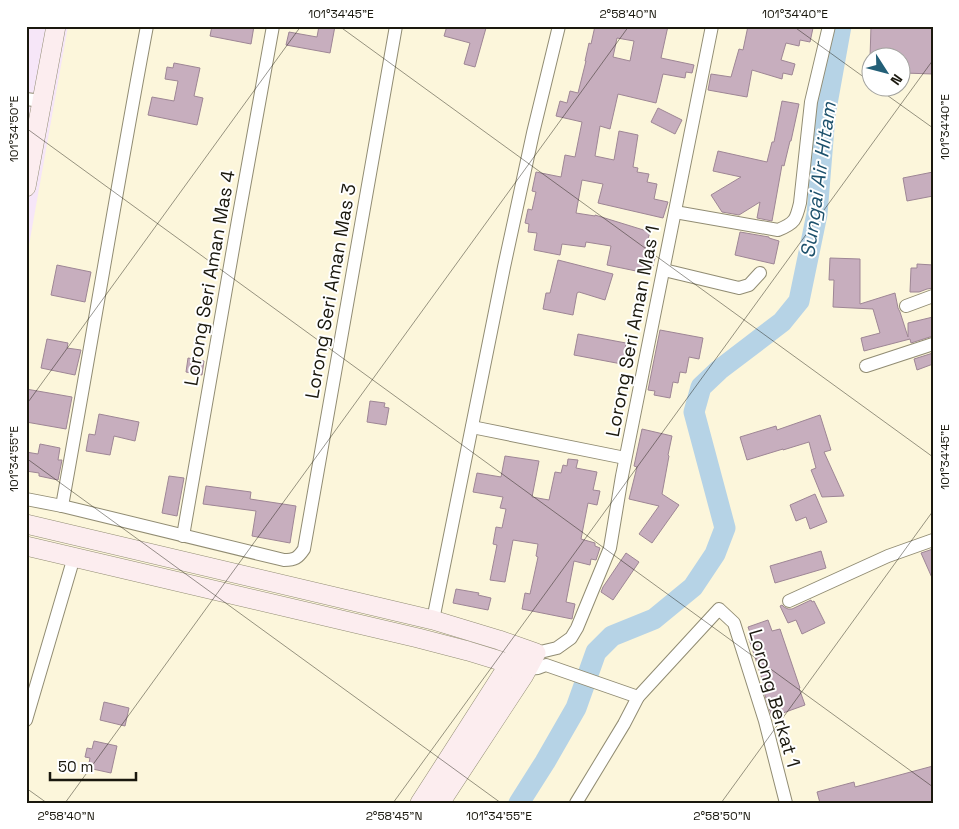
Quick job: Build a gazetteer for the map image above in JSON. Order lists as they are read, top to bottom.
{
  "streets": {
    "street": [
      "Lorong Seri Aman Mas 4",
      "Lorong Seri Aman Mas 3",
      "Lorong Seri Aman Mas 1",
      "Lorong Berkat 1"
    ]
  },
  "crossings": [
    ["Lorong Seri Aman Mas 4", "Lorong Seri Aman Mas 3"]
  ],
  "water": ["Sungai Air Hitam"],
  "scale_bar": "50 m",
  "north": "bottom right",
  "coordinates": [
    "101°34'45\"E",
    "2°58'40\"N",
    "101°34'40\"E",
    "101°34'50\"E",
    "101°34'55\"E",
    "2°58'45\"N",
    "2°58'50\"N"
  ]
}
